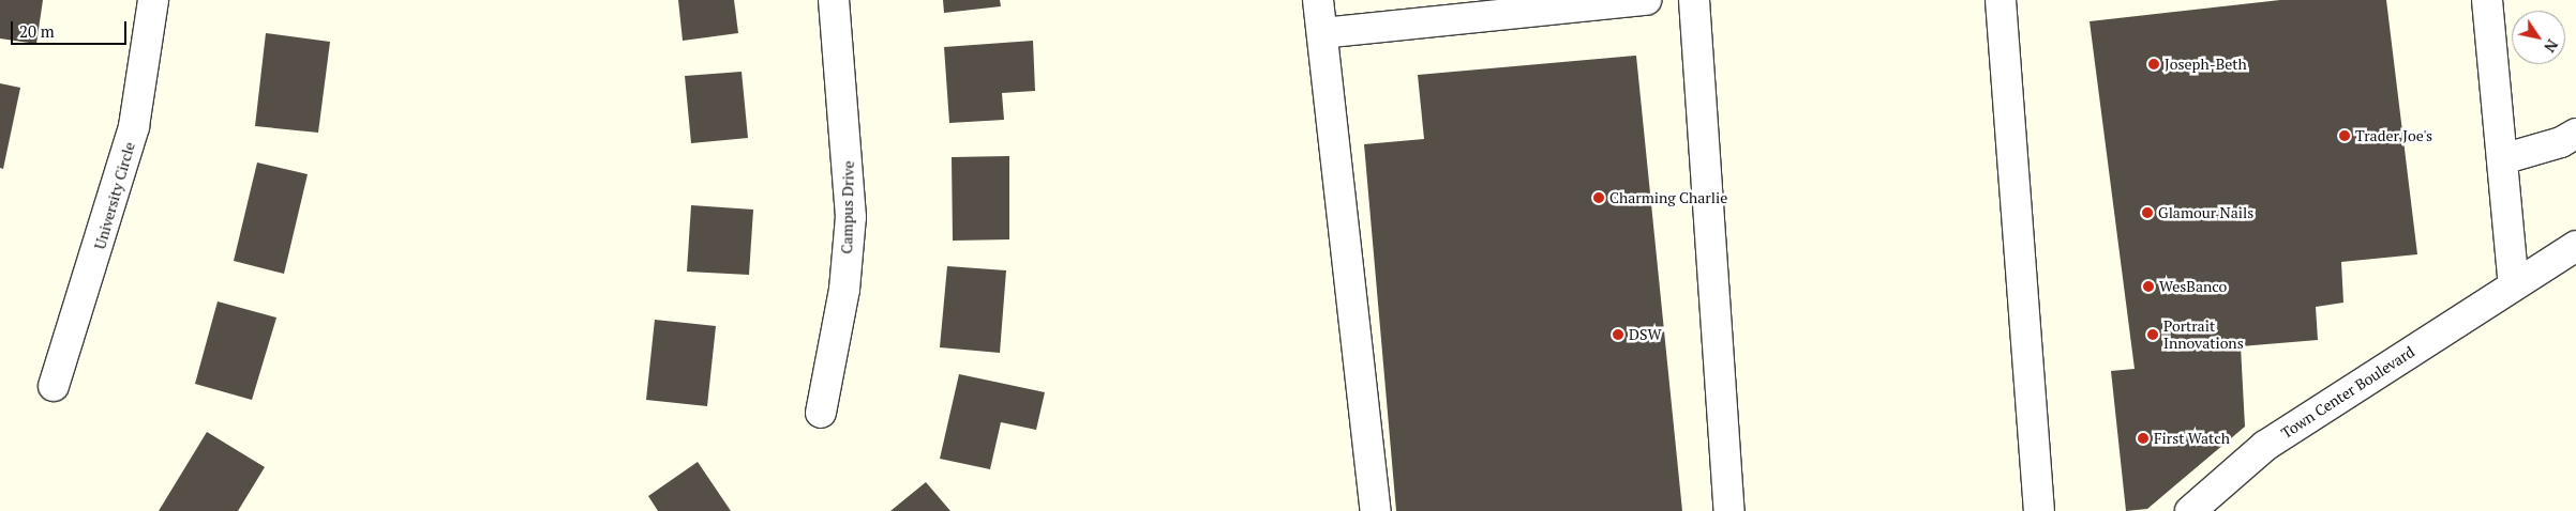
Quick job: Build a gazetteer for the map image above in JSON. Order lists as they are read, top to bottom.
{
  "streets": {
    "street": ["University Circle", "Campus Drive", "Town Center Boulevard"]
  },
  "places": [
    "Joseph-Beth",
    "Trader Joe's",
    "Charming Charlie",
    "Glamour Nails",
    "WesBanco",
    "DSW",
    "Portrait Innovations",
    "First Watch"
  ],
  "scale_bar": "20 m",
  "north": "bottom right"
}
